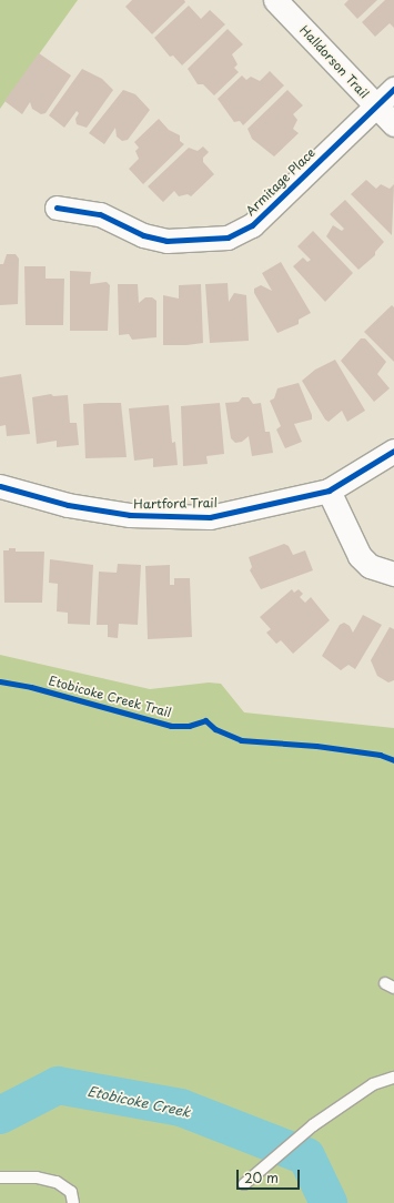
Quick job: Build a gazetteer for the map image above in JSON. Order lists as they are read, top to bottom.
{
  "streets": {
    "street": ["Halldorson Trail", "Armitage Place", "Hartford Trail"],
    "cycle path": ["Etobicoke Creek Trail"]
  },
  "crossings": [
    ["Halldorson Trail", "Armitage Place"]
  ],
  "water": ["Etobicoke Creek"],
  "scale_bar": "20 m"
}
